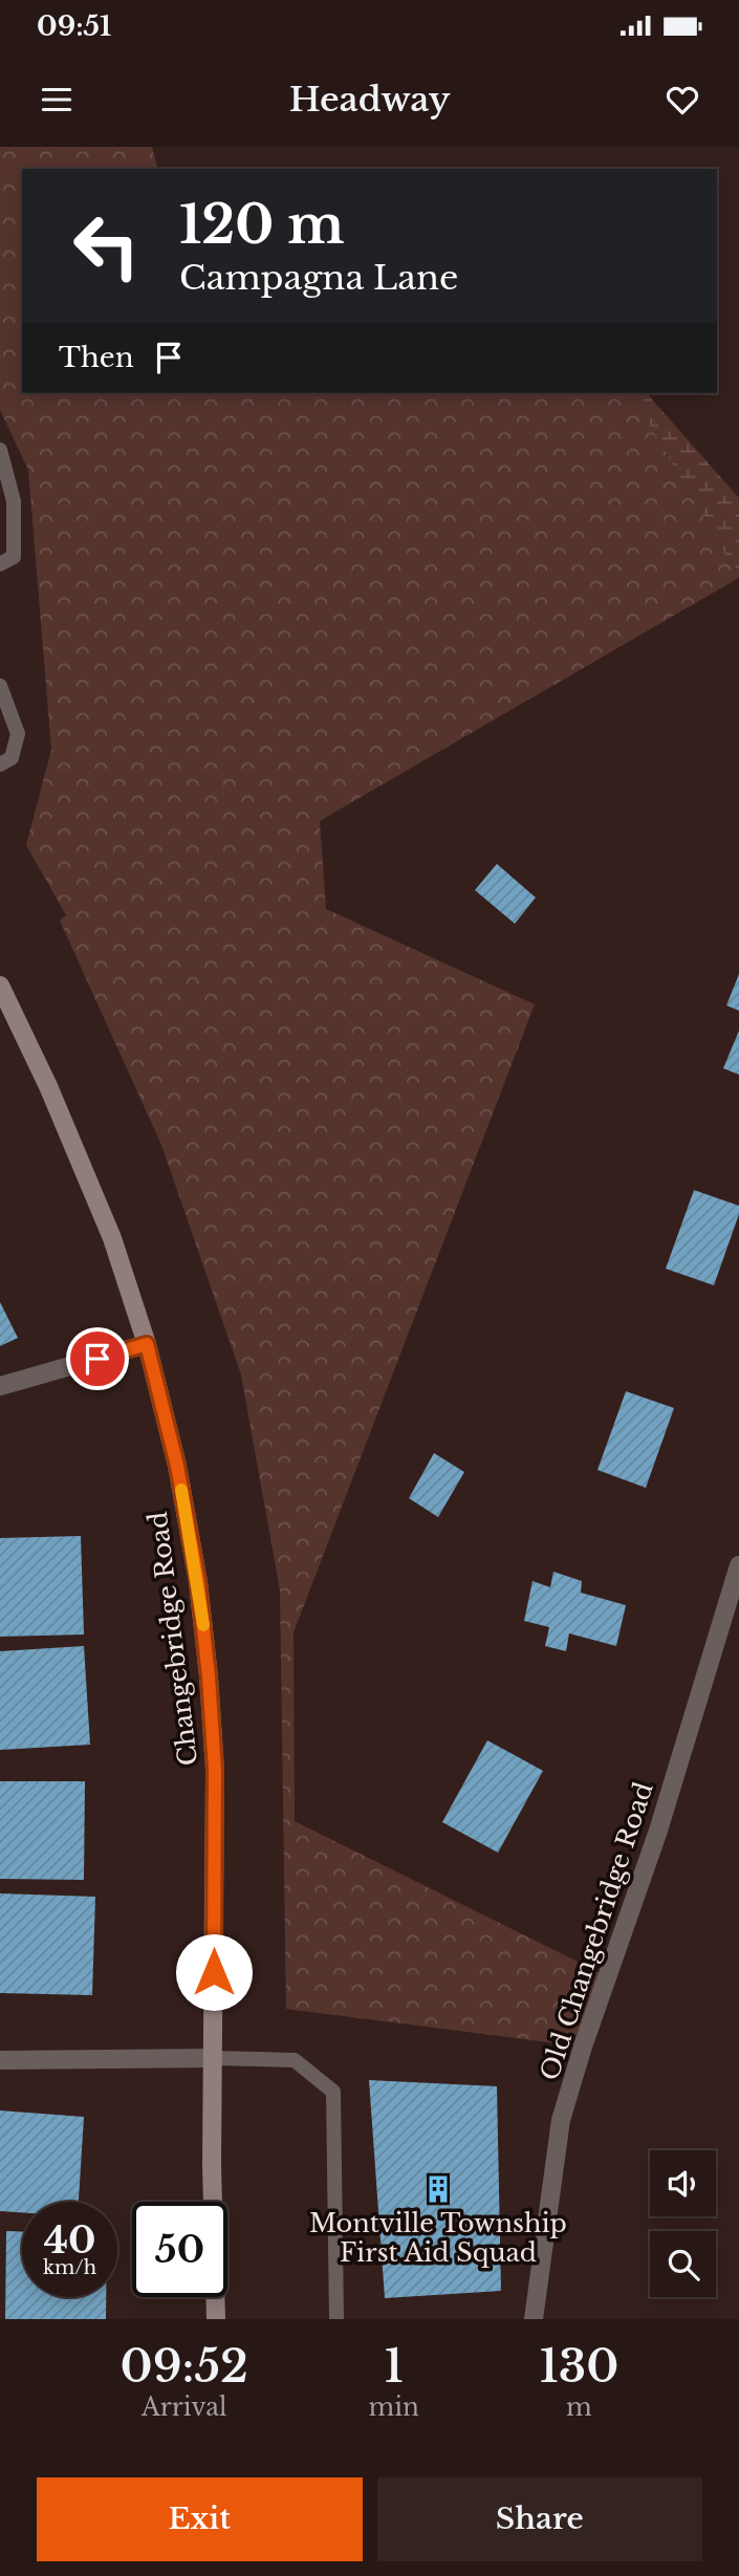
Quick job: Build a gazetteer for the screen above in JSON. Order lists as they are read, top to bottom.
{
  "streets": {
    "main road": ["Changebridge Road"],
    "street": ["Old Changebridge Road"]
  },
  "places": {
    "building": ["Montville Township First Aid Squad"]
  },
  "page": {
    "status": "09:51",
    "header": "Headway",
    "turn": ["120 m", "Campagna Lane"],
    "then": "Then",
    "speed": "40 km/h",
    "limit": "50",
    "eta": [
      "09:52",
      "Arrival",
      "1",
      "min",
      "130",
      "m"
    ],
    "buttons": ["Exit", "Share"]
  }
}
